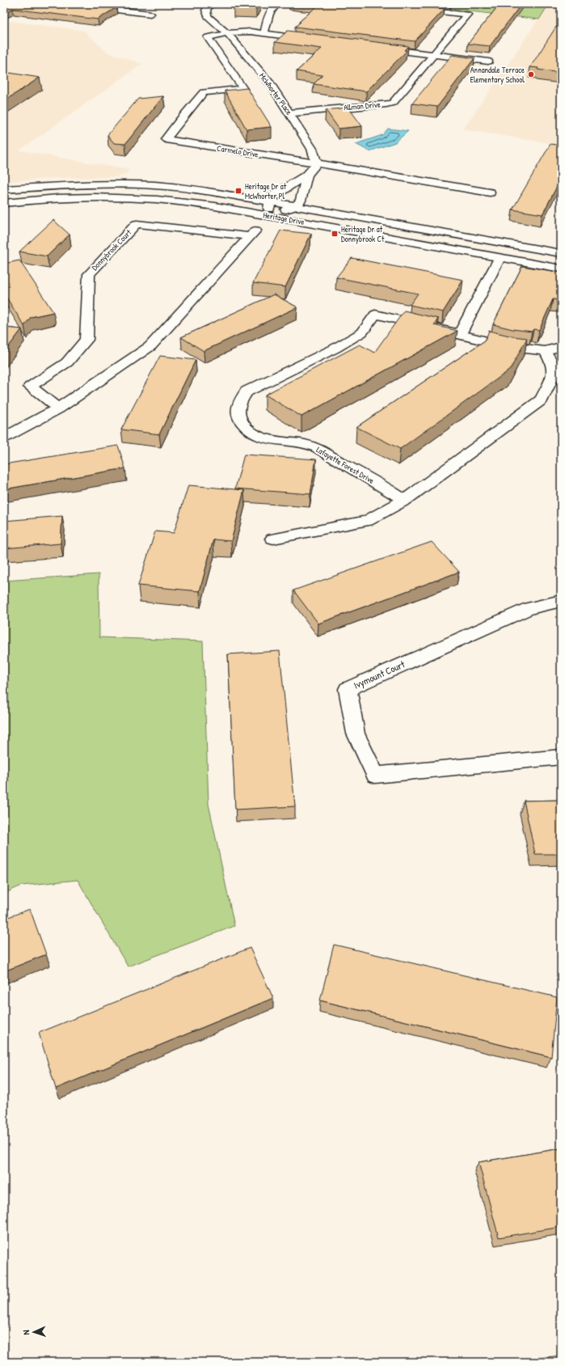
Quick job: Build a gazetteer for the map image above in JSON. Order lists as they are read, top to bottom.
{
  "streets": {
    "street": [
      "McWhorter Place",
      "Allman Drive",
      "Carmelo Drive",
      "Heritage Drive",
      "Donnybrook Court",
      "Lafayette Forest Drive",
      "Ivymount Court"
    ]
  },
  "crossings": [
    ["McWhorter Place", "Allman Drive"],
    ["McWhorter Place", "Carmelo Drive"]
  ],
  "places": {
    "other": ["Annandale Terrace Elementary School"],
    "transit": ["Heritage Dr at McWhorter Pl", "Heritage Dr at Donnybrook Ct"]
  },
  "north": "left"
}
